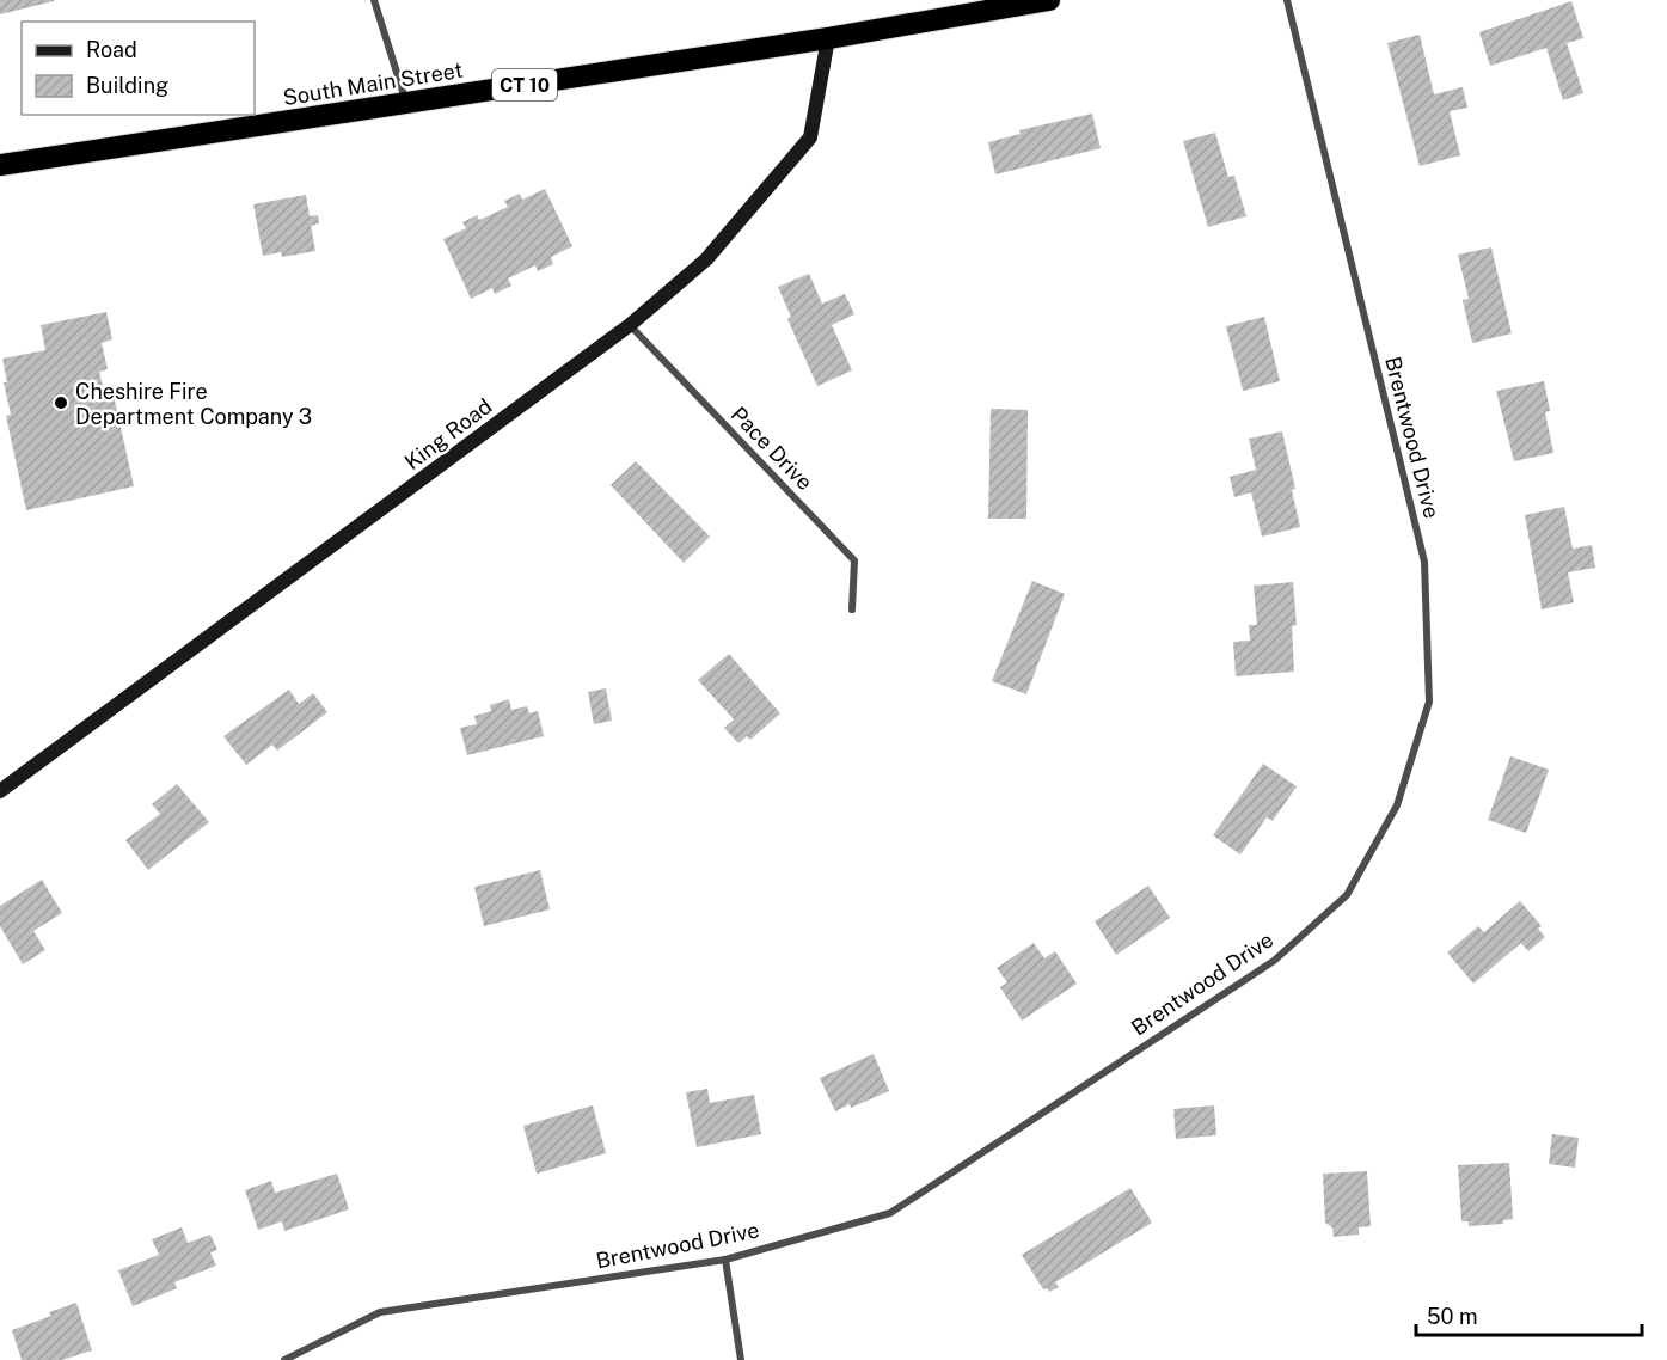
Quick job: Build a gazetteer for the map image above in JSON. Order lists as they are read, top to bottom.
{
  "streets": {
    "highway": ["South Main Street", "CT 10"],
    "street": ["King Road", "Brentwood Drive", "Pace Drive"]
  },
  "crossings": [
    ["South Main Street", "King Road"],
    ["King Road", "Pace Drive"]
  ],
  "places": ["Cheshire Fire Department Company 3"],
  "legend": ["Road", "Building"],
  "scale_bar": "50 m"
}
